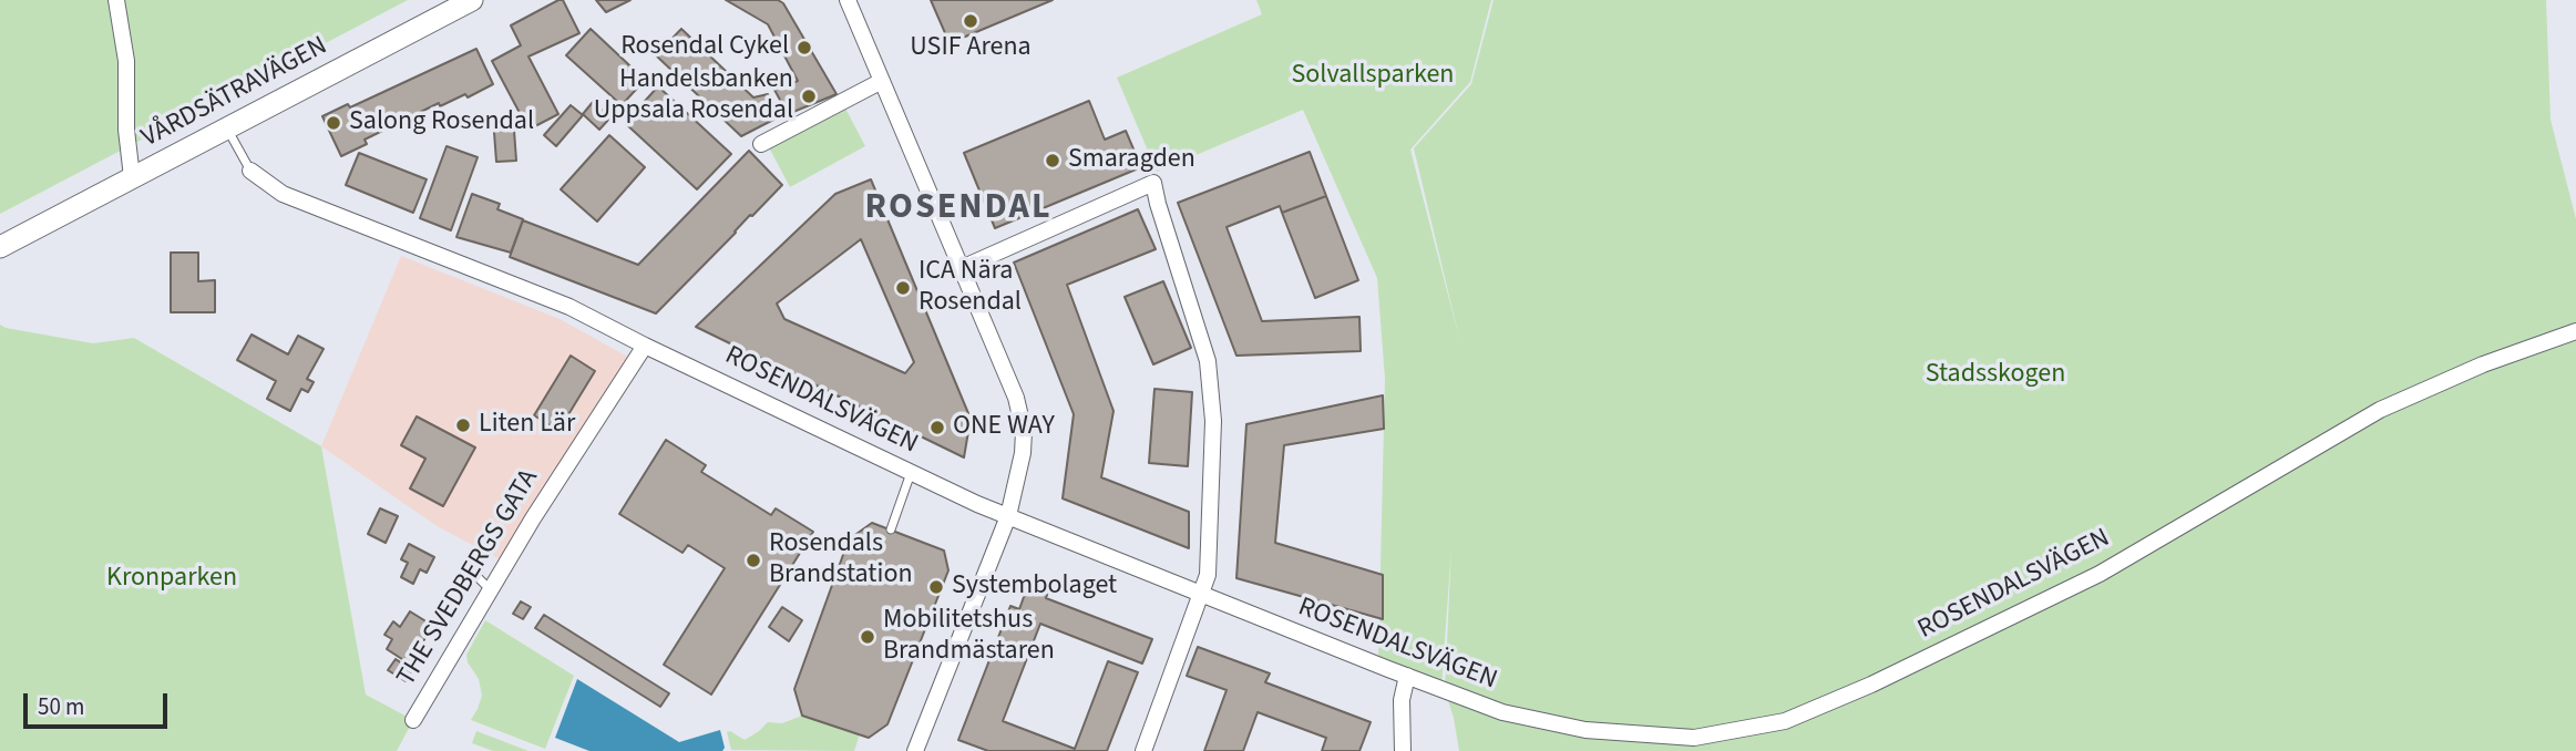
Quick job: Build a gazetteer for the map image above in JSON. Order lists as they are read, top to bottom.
{
  "streets": {
    "main road": ["VÅRDSÄTRAVÄGEN"],
    "street": ["ROSENDALSVÄGEN", "THE SVEDBERGS GATA"]
  },
  "crossings": [
    ["VÅRDSÄTRAVÄGEN", "ROSENDALSVÄGEN"],
    ["ROSENDALSVÄGEN", "THE SVEDBERGS GATA"]
  ],
  "districts": ["ROSENDAL"],
  "parks": ["Solvallsparken", "Stadsskogen", "Kronparken"],
  "places": [
    "USIF Arena",
    "Rosendal Cykel",
    "Handelsbanken Uppsala Rosendal",
    "Salong Rosendal",
    "Smaragden",
    "ICA Nära Rosendal",
    "Liten Lär",
    "ONE WAY",
    "Rosendals Brandstation",
    "Systembolaget",
    "Mobilitetshus Brandmästaren"
  ],
  "scale_bar": "50 m"
}
